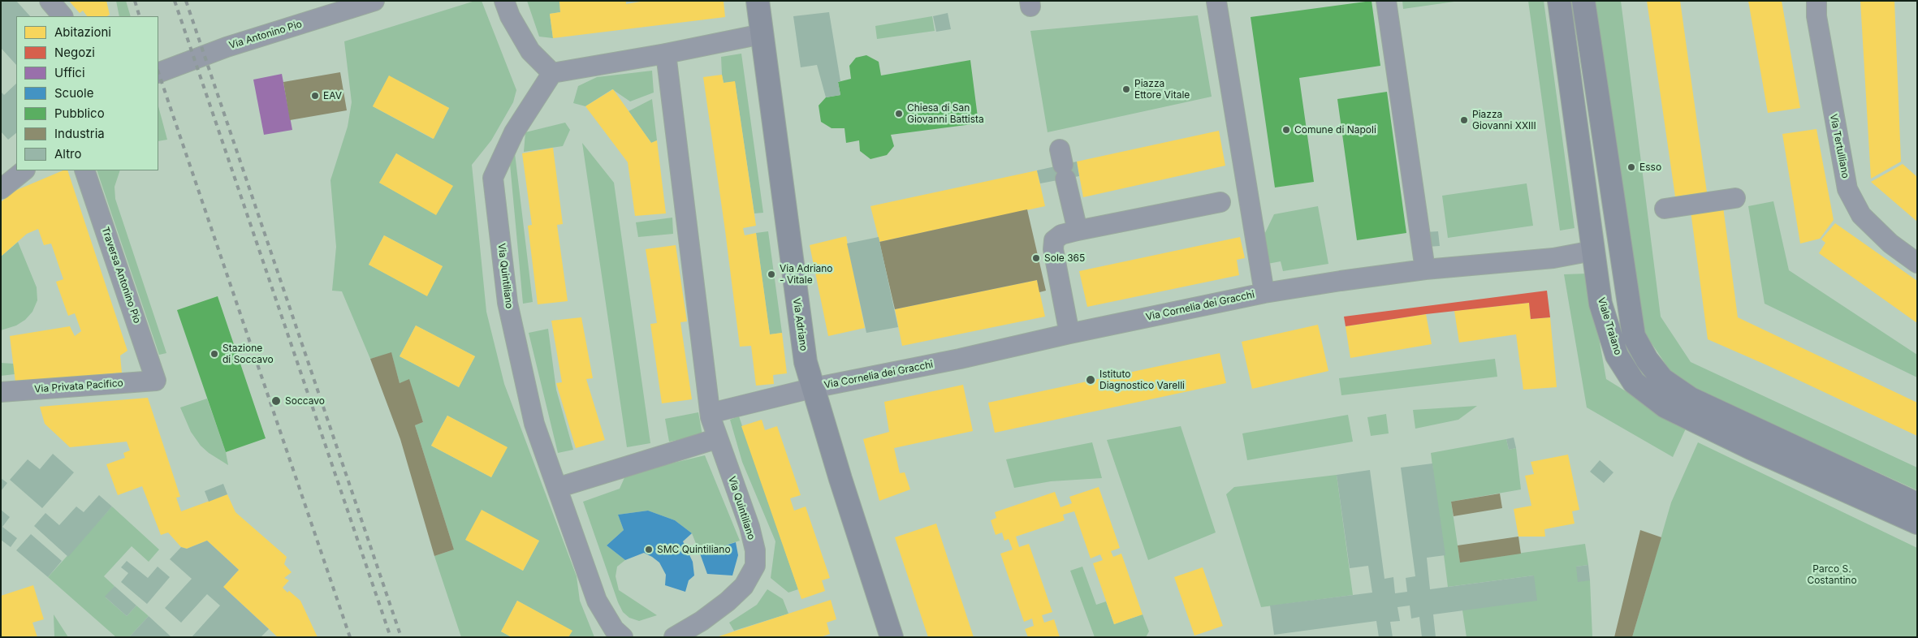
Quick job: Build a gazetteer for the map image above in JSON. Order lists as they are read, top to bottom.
{
  "streets": {
    "main road": ["Via Adriano", "Viale Traiano"],
    "street": [
      "Via Antonino Pio",
      "Via Tertulliano",
      "Traversa Antonino Pio",
      "Via Quintiliano",
      "Via Cornelia dei Gracchi",
      "Via Privata Pacifico"
    ]
  },
  "crossings": [
    ["Traversa Antonino Pio", "Via Privata Pacifico"],
    ["Via Quintiliano", "Via Cornelia dei Gracchi"],
    ["Via Cornelia dei Gracchi", "Via Adriano"],
    ["Via Cornelia dei Gracchi", "Viale Traiano"]
  ],
  "parks": ["Parco S. Costantino"],
  "places": [
    "Piazza Ettore Vitale",
    "EAV",
    "Chiesa di San Giovanni Battista",
    "Piazza Giovanni XXIII",
    "Comune di Napoli",
    "Esso",
    "Sole 365",
    "Via Adriano - Vitale",
    "Stazione di Soccavo",
    "Istituto Diagnostico Varelli",
    "Soccavo",
    "SMC Quintiliano"
  ],
  "legend": [
    "Abitazioni",
    "Negozi",
    "Uffici",
    "Scuole",
    "Pubblico",
    "Industria",
    "Altro"
  ]
}
